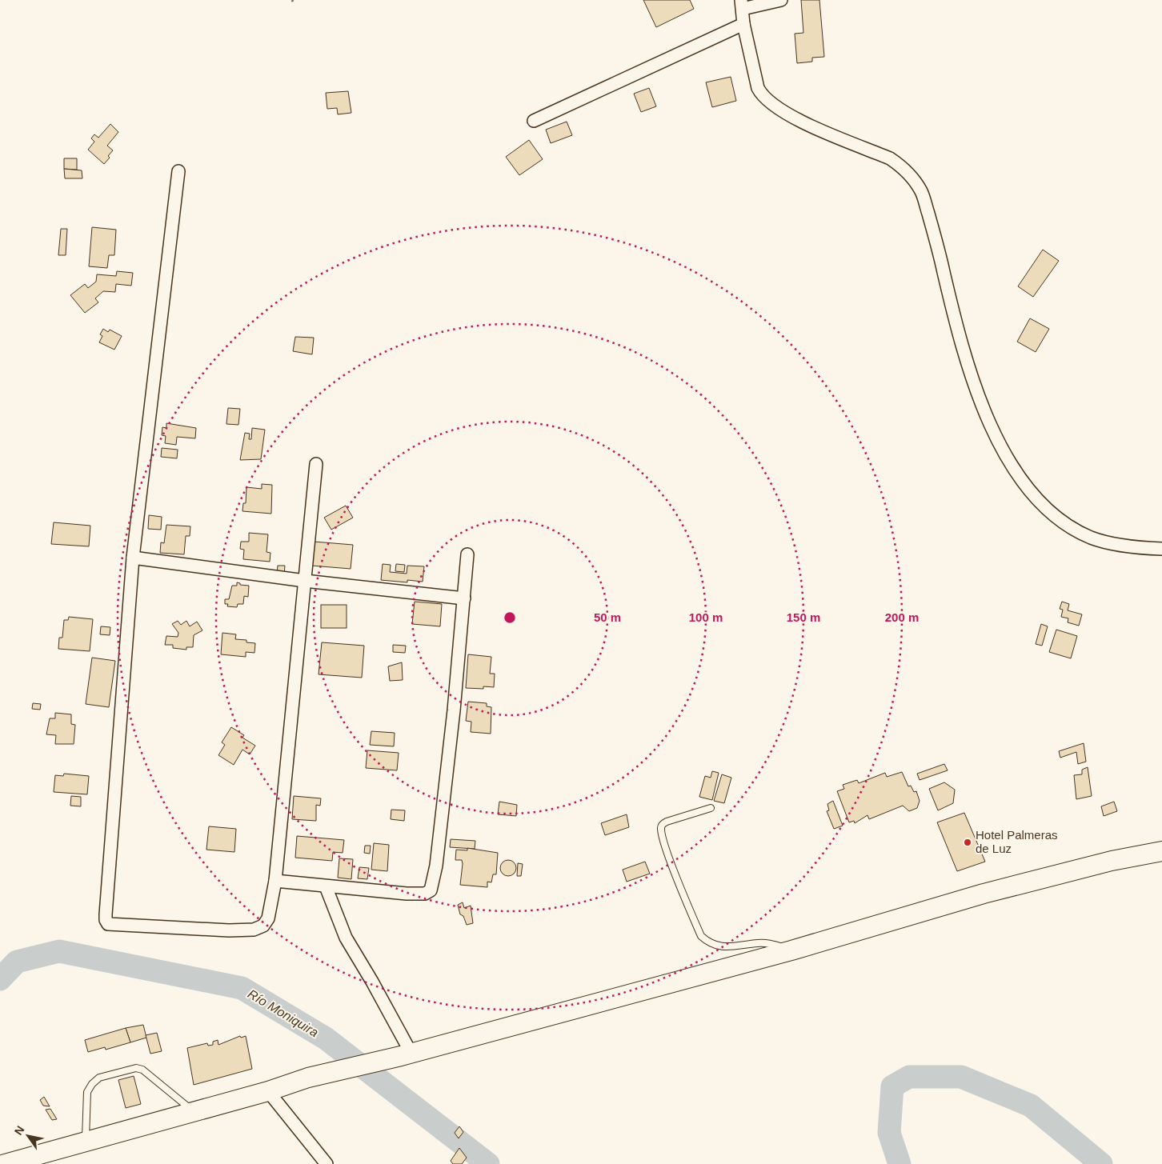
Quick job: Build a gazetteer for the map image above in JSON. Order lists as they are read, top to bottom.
{
  "water": ["Río Moniquira"],
  "places": ["Hotel Palmeras de Luz"],
  "north": "top left",
  "rings": [
    "50 m",
    "100 m",
    "150 m",
    "200 m"
  ]
}
